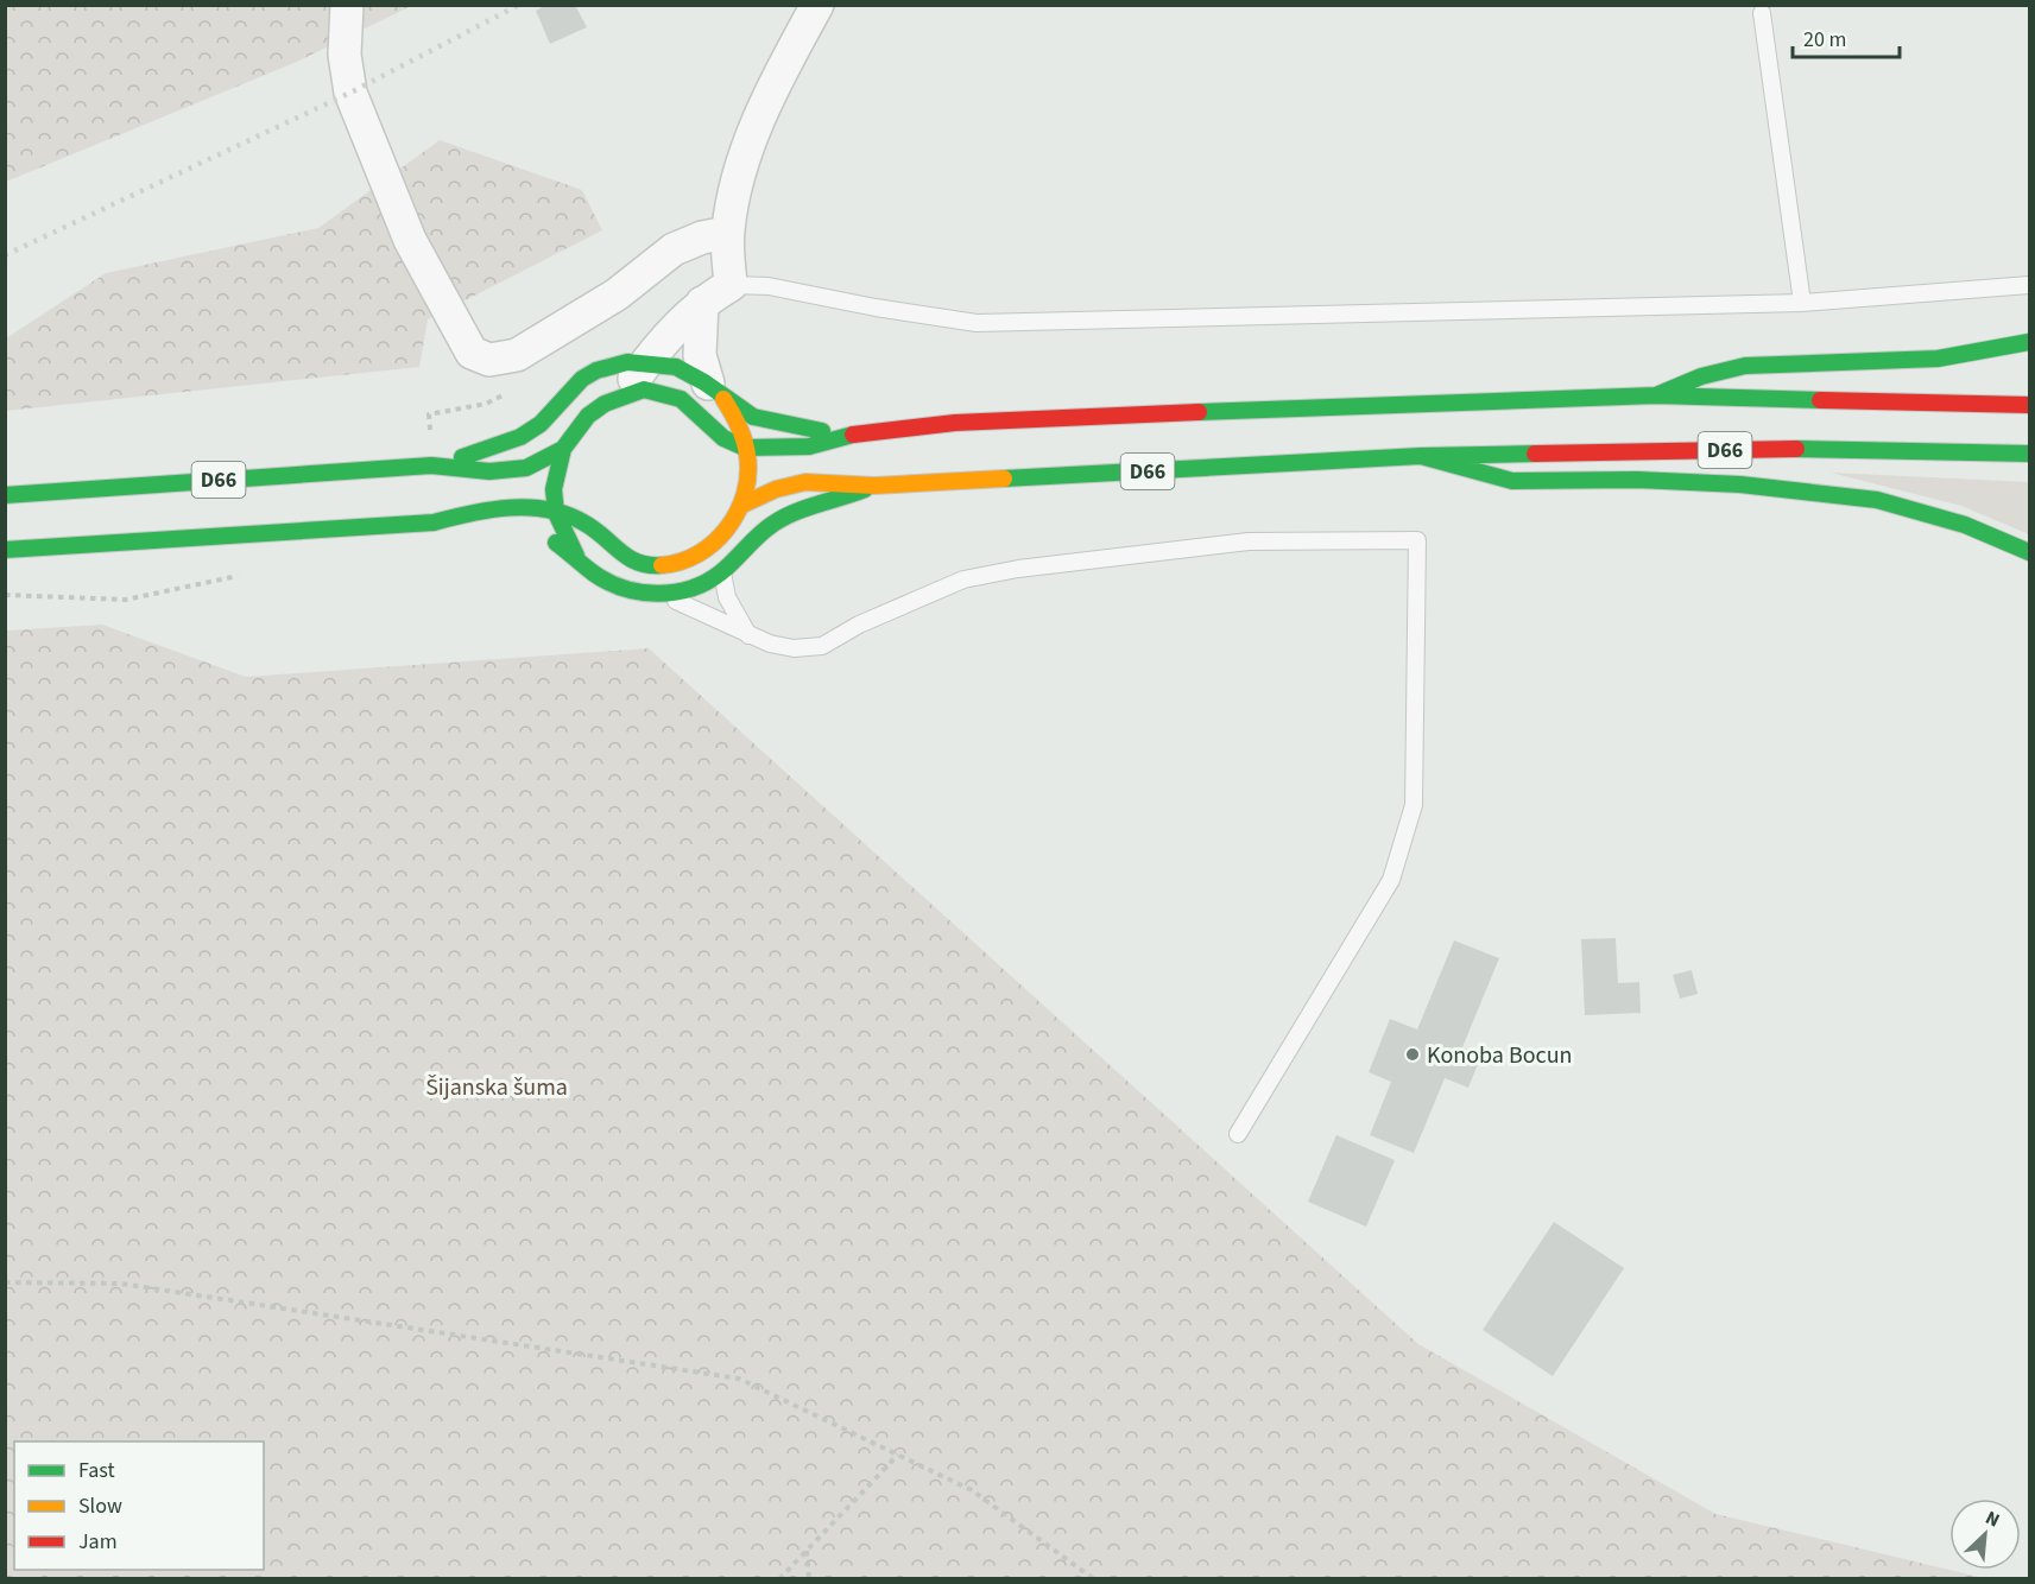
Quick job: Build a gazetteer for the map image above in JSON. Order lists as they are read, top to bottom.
{
  "streets": {
    "main road": ["D66"]
  },
  "parks": ["Šijanska šuma"],
  "places": ["Konoba Bocun"],
  "legend": ["Fast", "Slow", "Jam"],
  "scale_bar": "20 m",
  "north": "top right"
}
